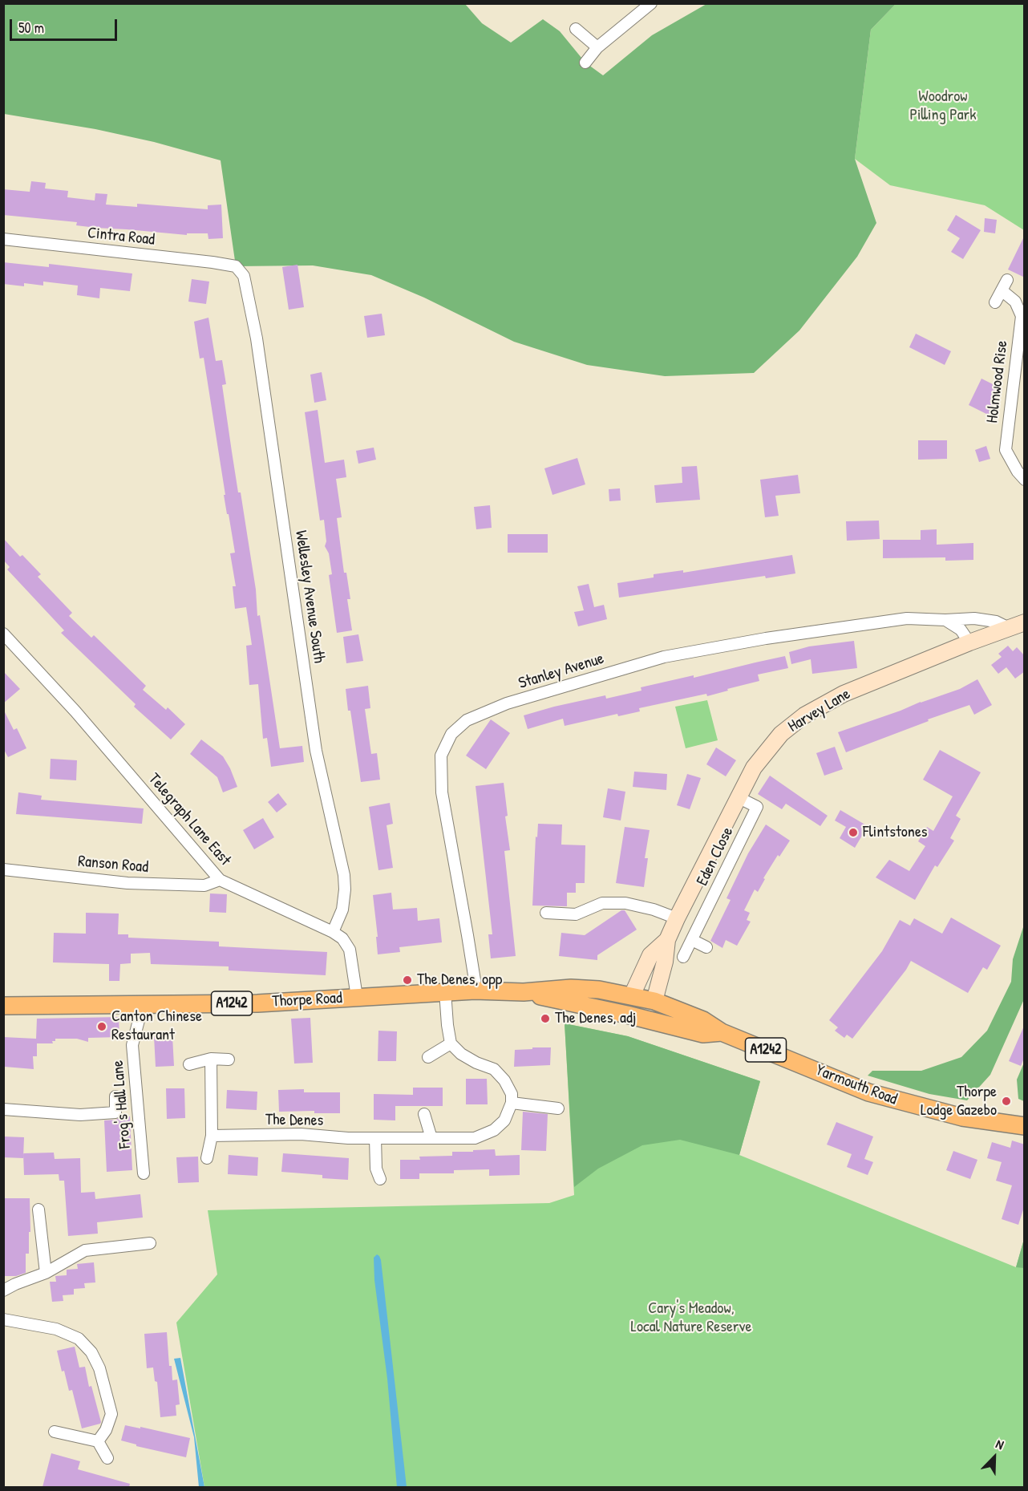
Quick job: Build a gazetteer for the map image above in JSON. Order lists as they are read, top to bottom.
{
  "streets": {
    "main road": ["Thorpe Road", "A1242", "Yarmouth Road"],
    "street": [
      "Cintra Road",
      "Holmwood Rise",
      "Wellesley Avenue South",
      "Stanley Avenue",
      "Harvey Lane",
      "Telegraph Lane East",
      "Eden Close",
      "Ranson Road",
      "Frog's Hall Lane",
      "The Denes"
    ]
  },
  "crossings": [
    ["Cintra Road", "Wellesley Avenue South"],
    ["Wellesley Avenue South", "Telegraph Lane East"],
    ["Stanley Avenue", "Harvey Lane"],
    ["Stanley Avenue", "Thorpe Road"],
    ["Harvey Lane", "Eden Close"],
    ["Harvey Lane", "Thorpe Road"],
    ["Harvey Lane", "Yarmouth Road"],
    ["Telegraph Lane East", "Ranson Road"],
    ["Telegraph Lane East", "Thorpe Road"],
    ["Thorpe Road", "Yarmouth Road"],
    ["Thorpe Road", "Frog's Hall Lane"]
  ],
  "parks": ["Woodrow Pilling Park", "Cary's Meadow, Local Nature Reserve"],
  "places": [
    "Flintstones",
    "The Denes, opp",
    "The Denes, adj",
    "Canton Chinese Restaurant",
    "Thorpe Lodge Gazebo"
  ],
  "scale_bar": "50 m",
  "north": "top right"
}
